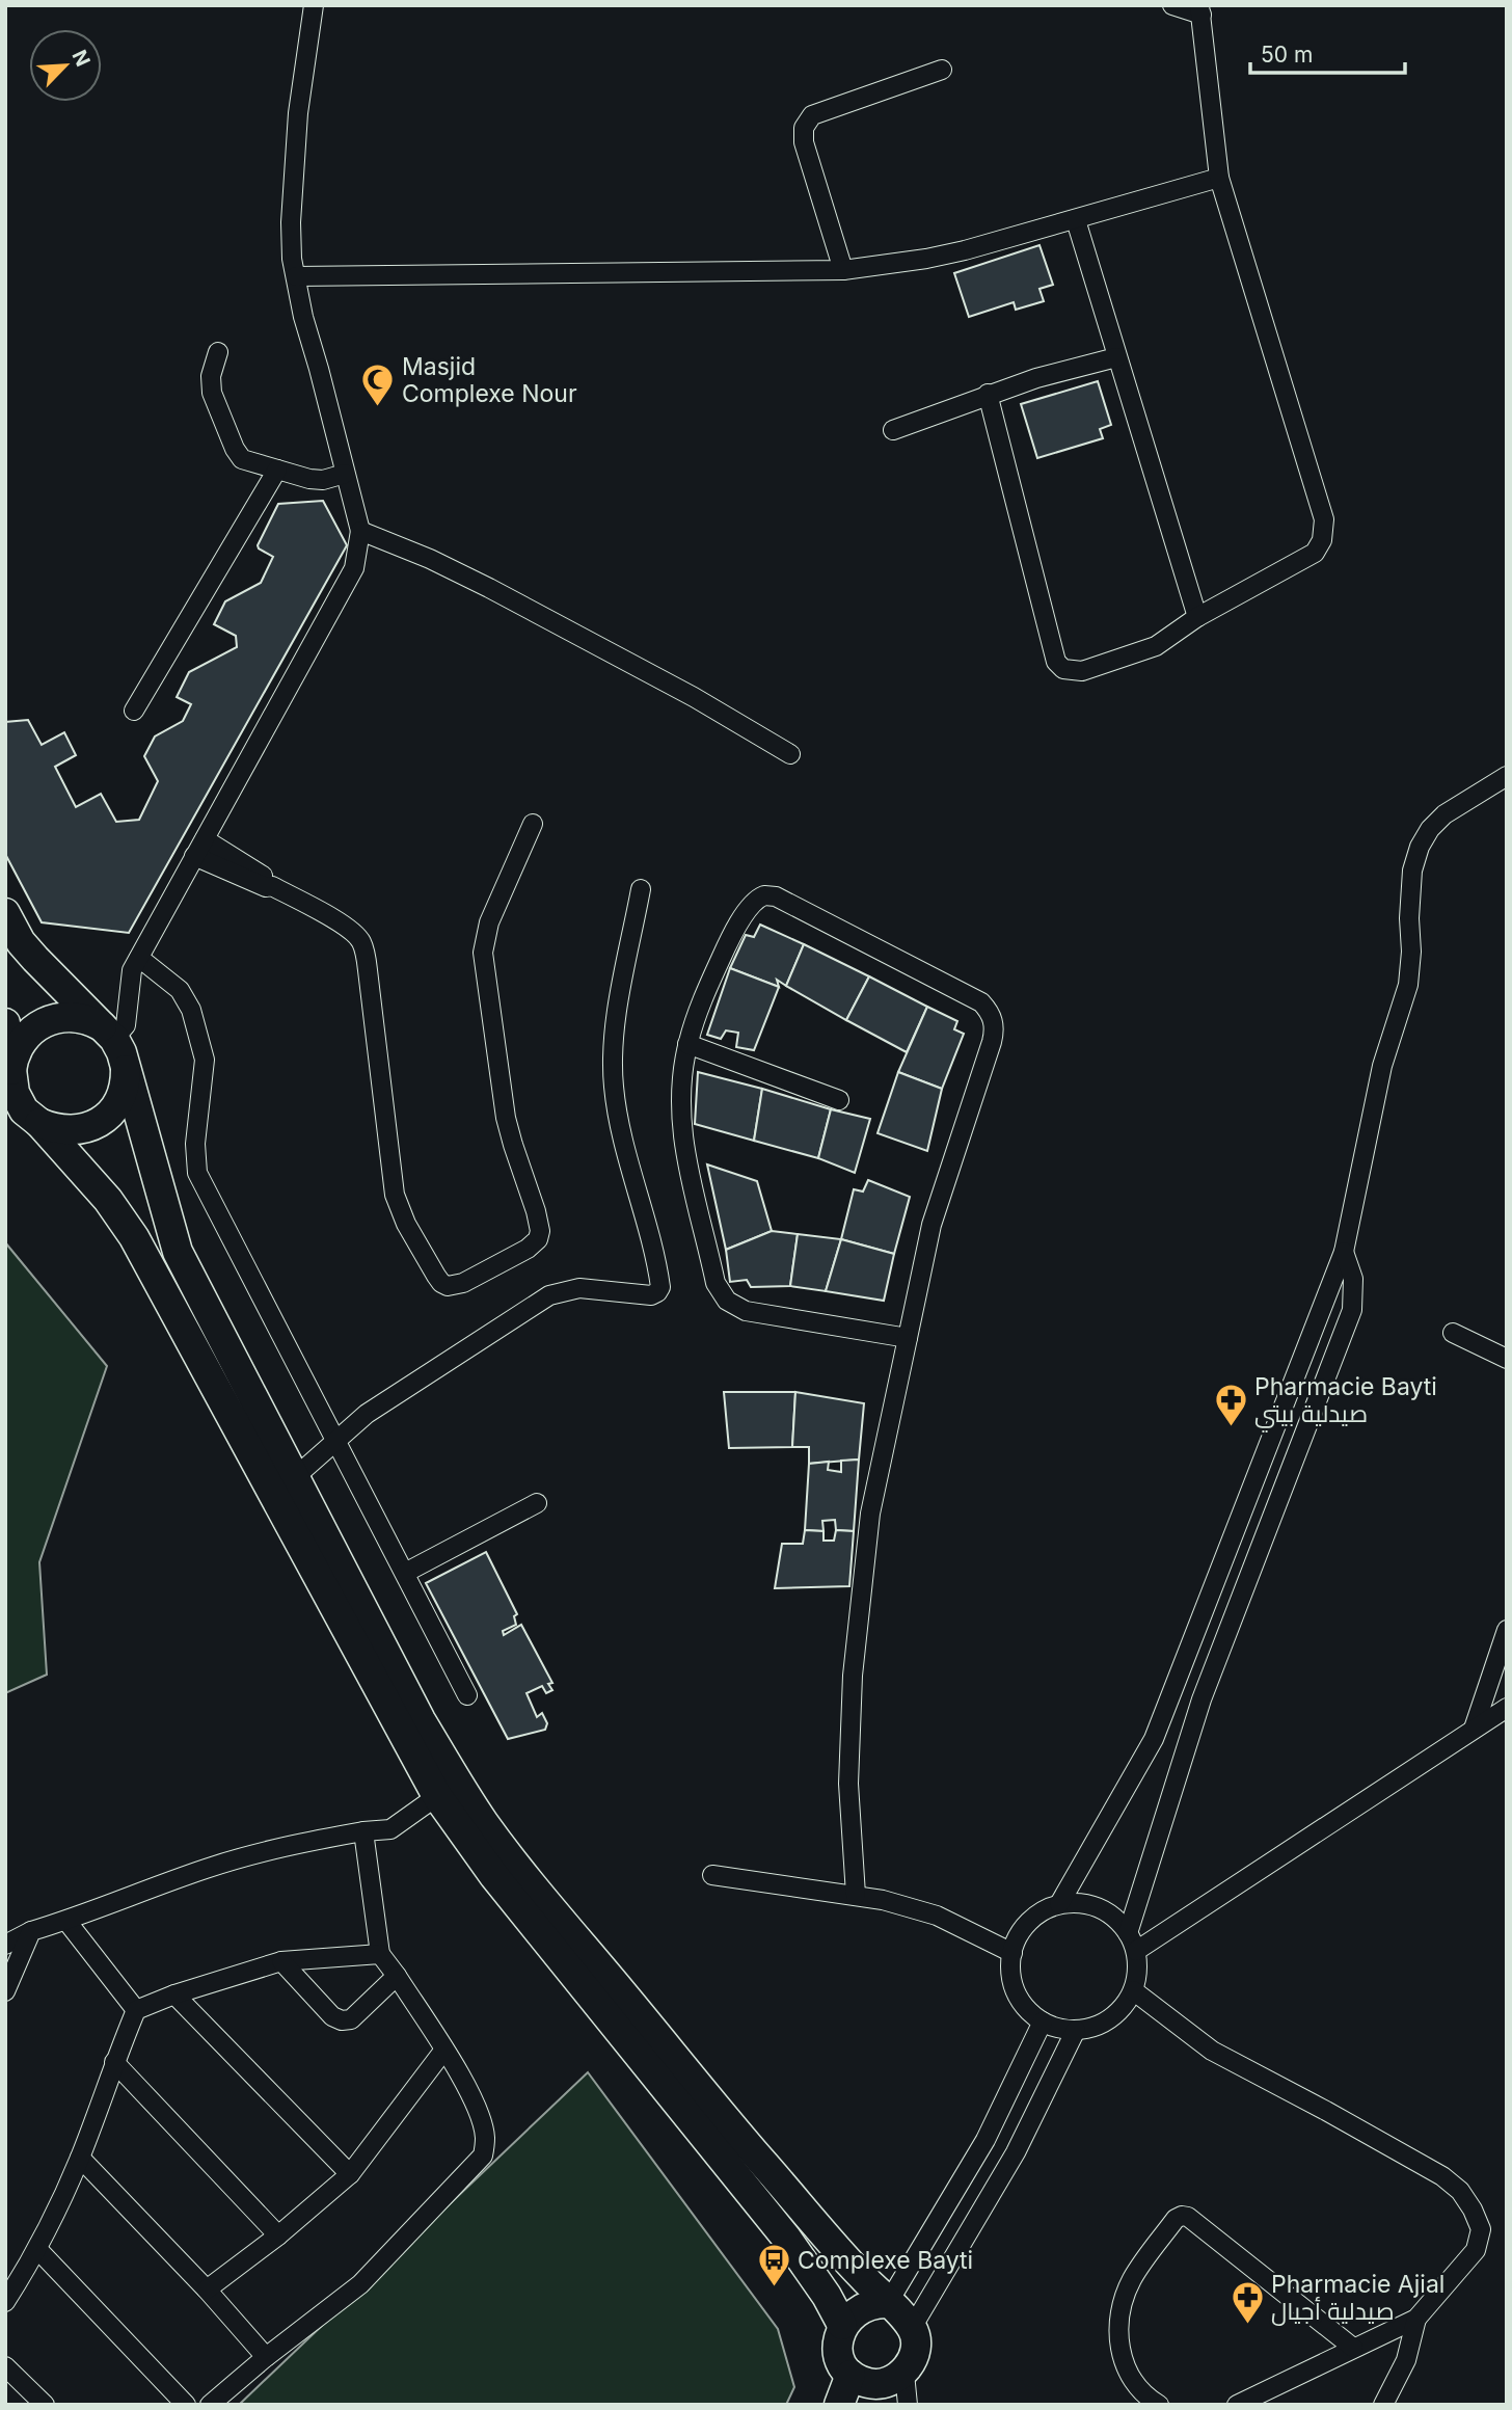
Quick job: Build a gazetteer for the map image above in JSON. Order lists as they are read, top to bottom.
{
  "places": {
    "mosque": ["Masjid Complexe Nour"],
    "pharmacy": ["Pharmacie Bayti صيدلية بيتي", "Pharmacie Ajial صيدلية أجيال"],
    "bus stop": ["Complexe Bayti"]
  },
  "scale_bar": "50 m",
  "north": "top right"
}
